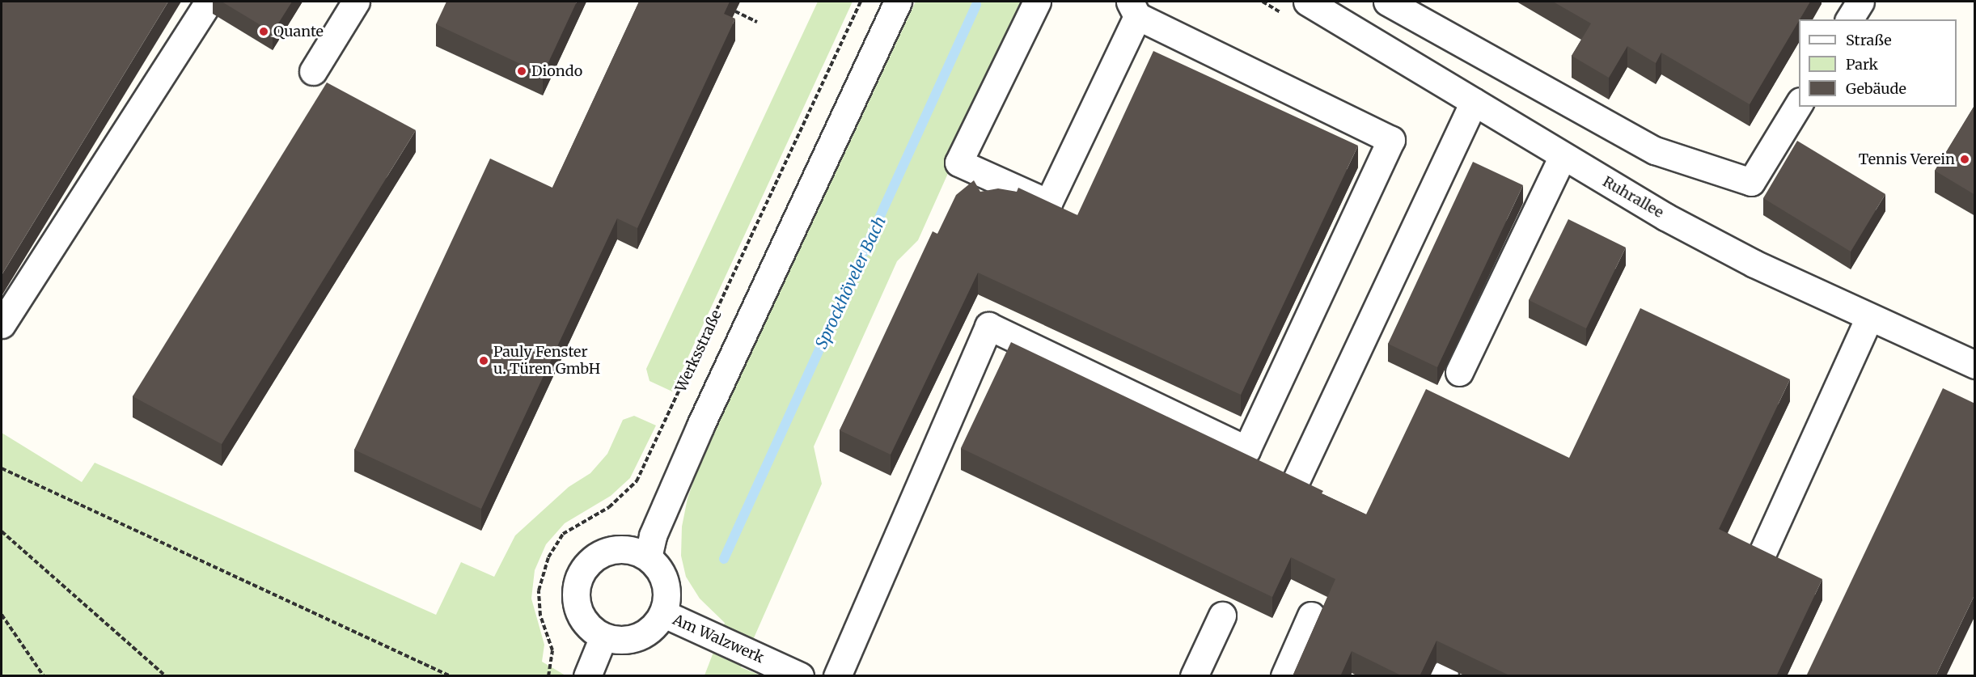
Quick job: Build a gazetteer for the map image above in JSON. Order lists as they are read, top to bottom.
{
  "streets": {
    "street": ["Ruhrallee", "Am Walzwerk"],
    "path": ["Werksstraße"]
  },
  "water": ["Sprockhöveler Bach"],
  "places": [
    "Quante",
    "Diondo",
    "Tennis Verein",
    "Pauly Fenster u. Türen GmbH"
  ],
  "legend": ["Straße", "Park", "Gebäude"]
}
